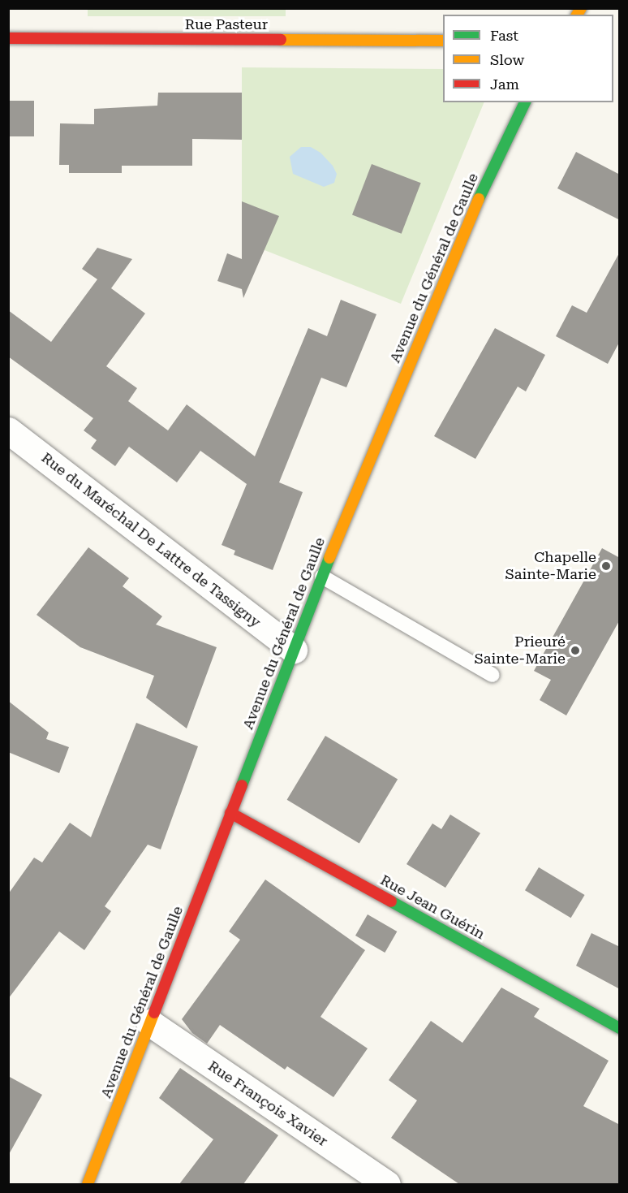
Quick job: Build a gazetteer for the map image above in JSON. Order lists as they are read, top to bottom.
{
  "streets": {
    "main road": ["Rue Pasteur", "Avenue du Général de Gaulle", "Rue Jean Guérin"],
    "street": ["Rue du Maréchal De Lattre de Tassigny", "Rue François Xavier"]
  },
  "crossings": [
    ["Avenue du Général de Gaulle", "Rue du Maréchal De Lattre de Tassigny"],
    ["Avenue du Général de Gaulle", "Rue Jean Guérin"],
    ["Avenue du Général de Gaulle", "Rue François Xavier"]
  ],
  "places": ["Chapelle Sainte-Marie", "Prieuré Sainte-Marie"],
  "legend": ["Fast", "Slow", "Jam"]
}
